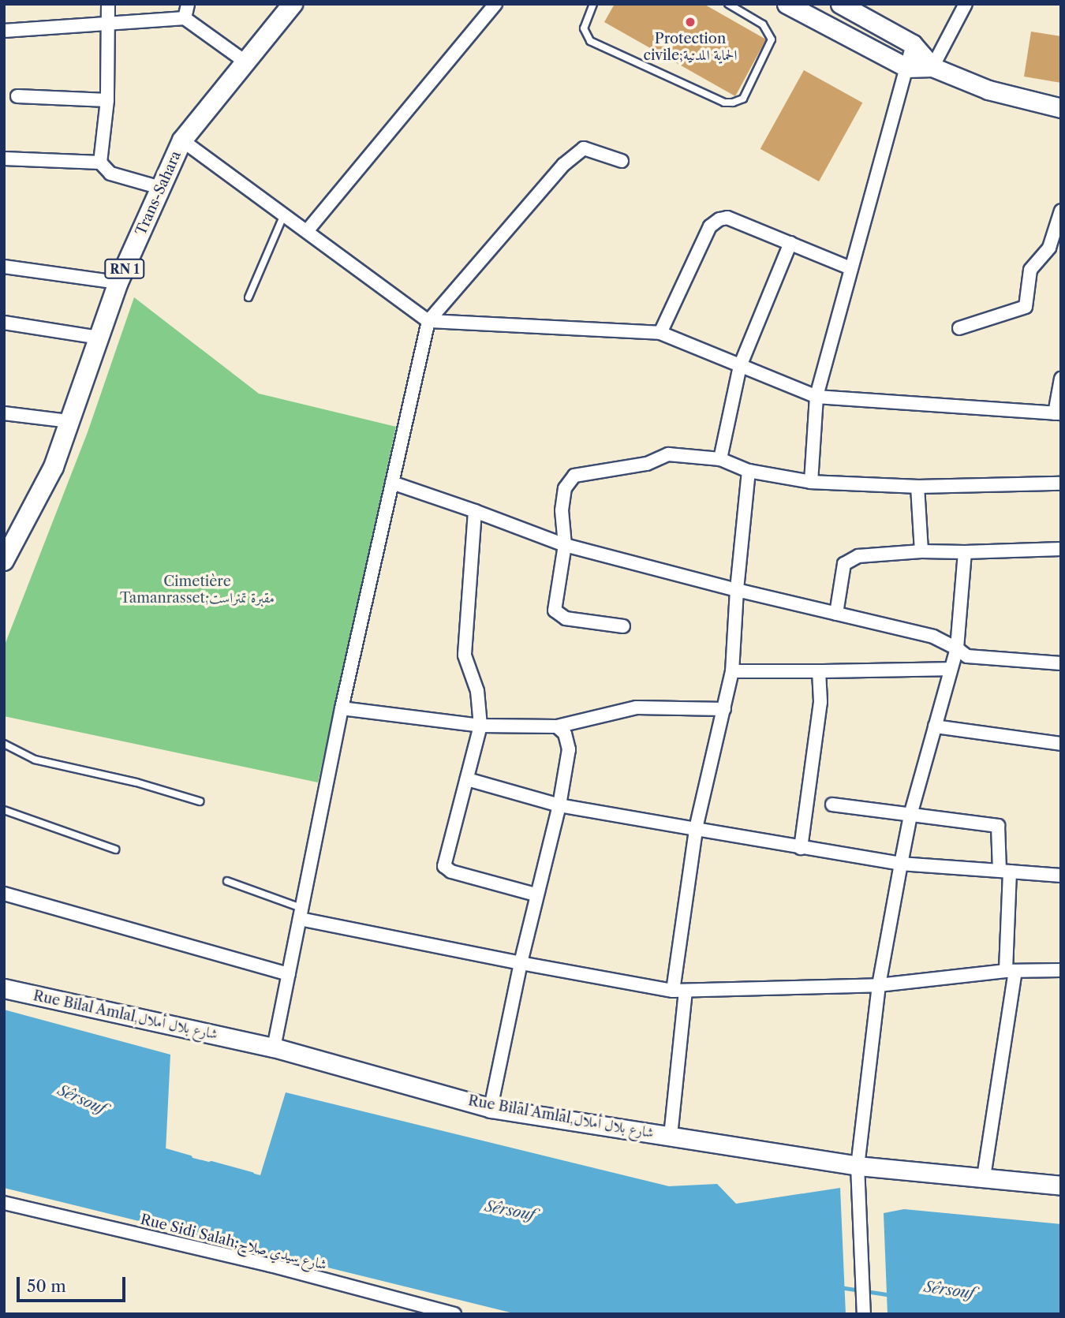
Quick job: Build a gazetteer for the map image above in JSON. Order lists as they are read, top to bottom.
{
  "streets": {
    "main road": ["Trans-Sahara", "RN 1", "Rue Bilal Amlal,شارع بلال أملال"],
    "street": ["Rue Sidi Salah;شارع سيدي صلاح"]
  },
  "water": ["Sêrsouf"],
  "parks": ["Cimetière Tamanrasset;مقبرة تمنراست"],
  "places": ["Protection civile;الحماية المدنية"],
  "scale_bar": "50 m"
}
